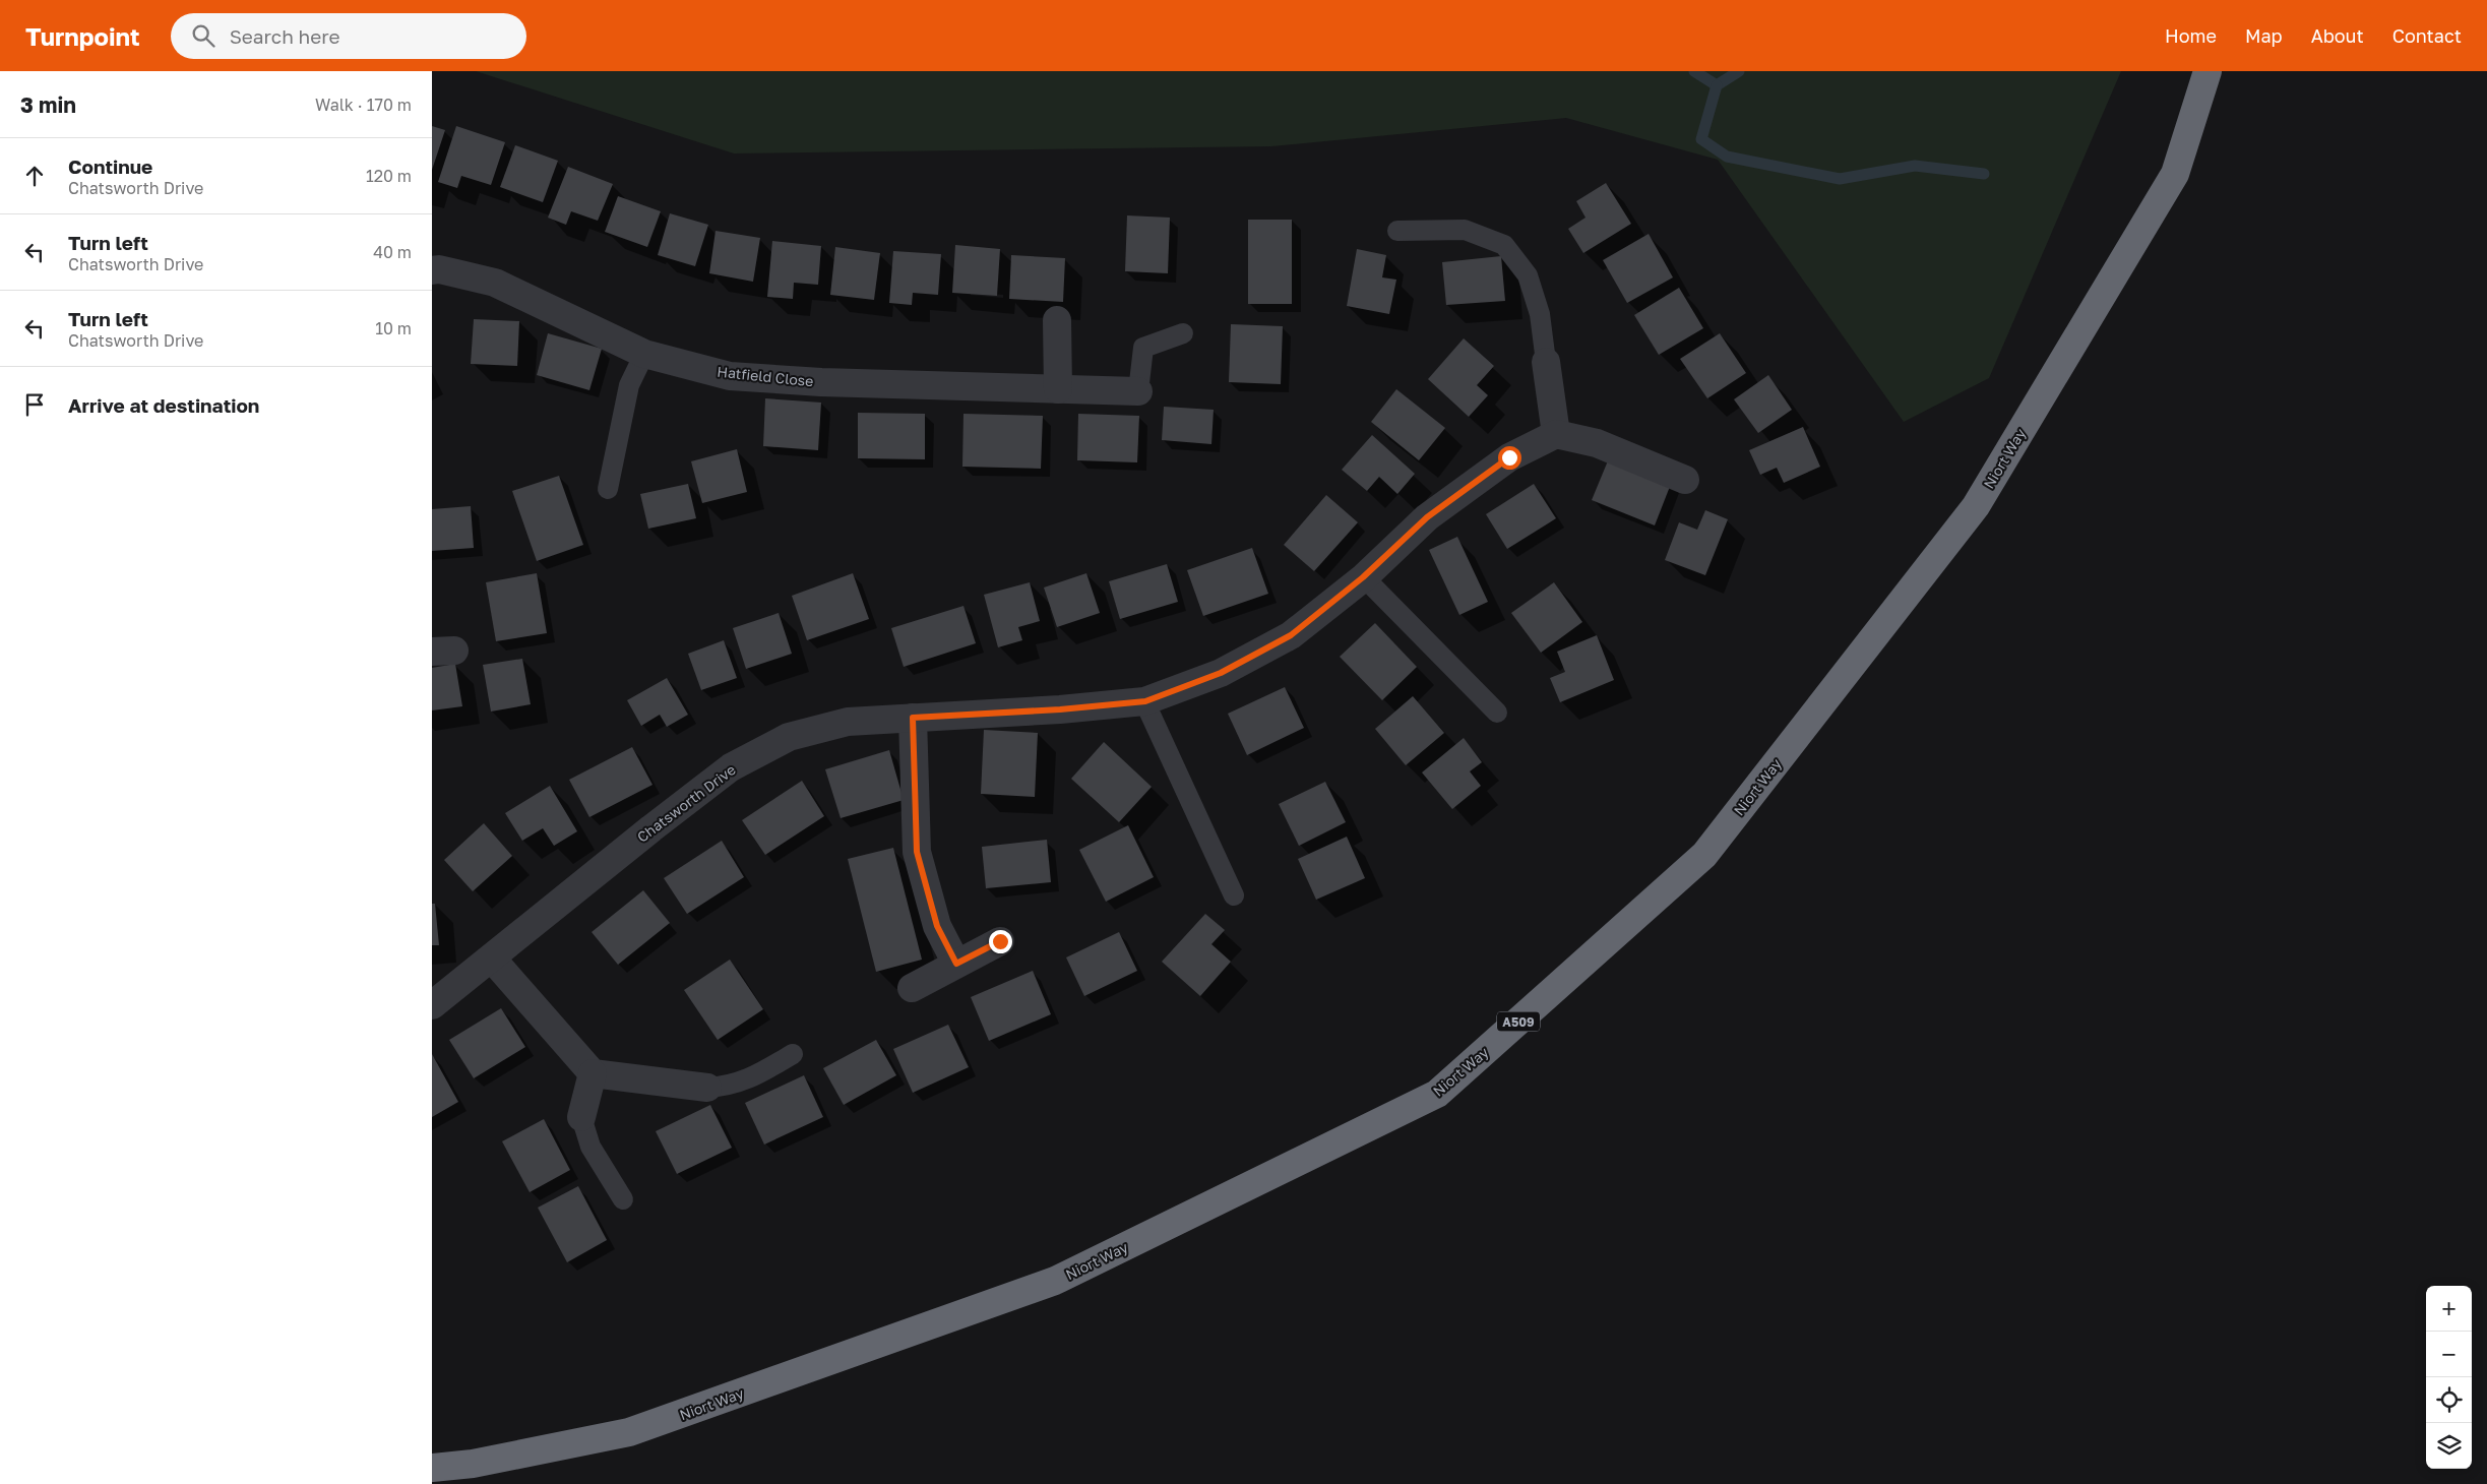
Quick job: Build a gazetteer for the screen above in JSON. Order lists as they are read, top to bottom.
{
  "streets": {
    "highway": ["Niort Way", "A509"],
    "street": ["Hatfield Close", "Chatsworth Drive"]
  },
  "page": {
    "header": "Turnpoint",
    "search": "Search here",
    "nav": [
      "Home",
      "Map",
      "About",
      "Contact"
    ],
    "heading": ["3 min", "Walk · 170 m"],
    "list": [
      ["Continue", "Chatsworth Drive", "120 m"],
      ["Turn left", "Chatsworth Drive", "40 m"],
      ["Turn left", "Chatsworth Drive", "10 m"],
      "Arrive at destination"
    ],
    "map_buttons": ["+", "−"]
  }
}
